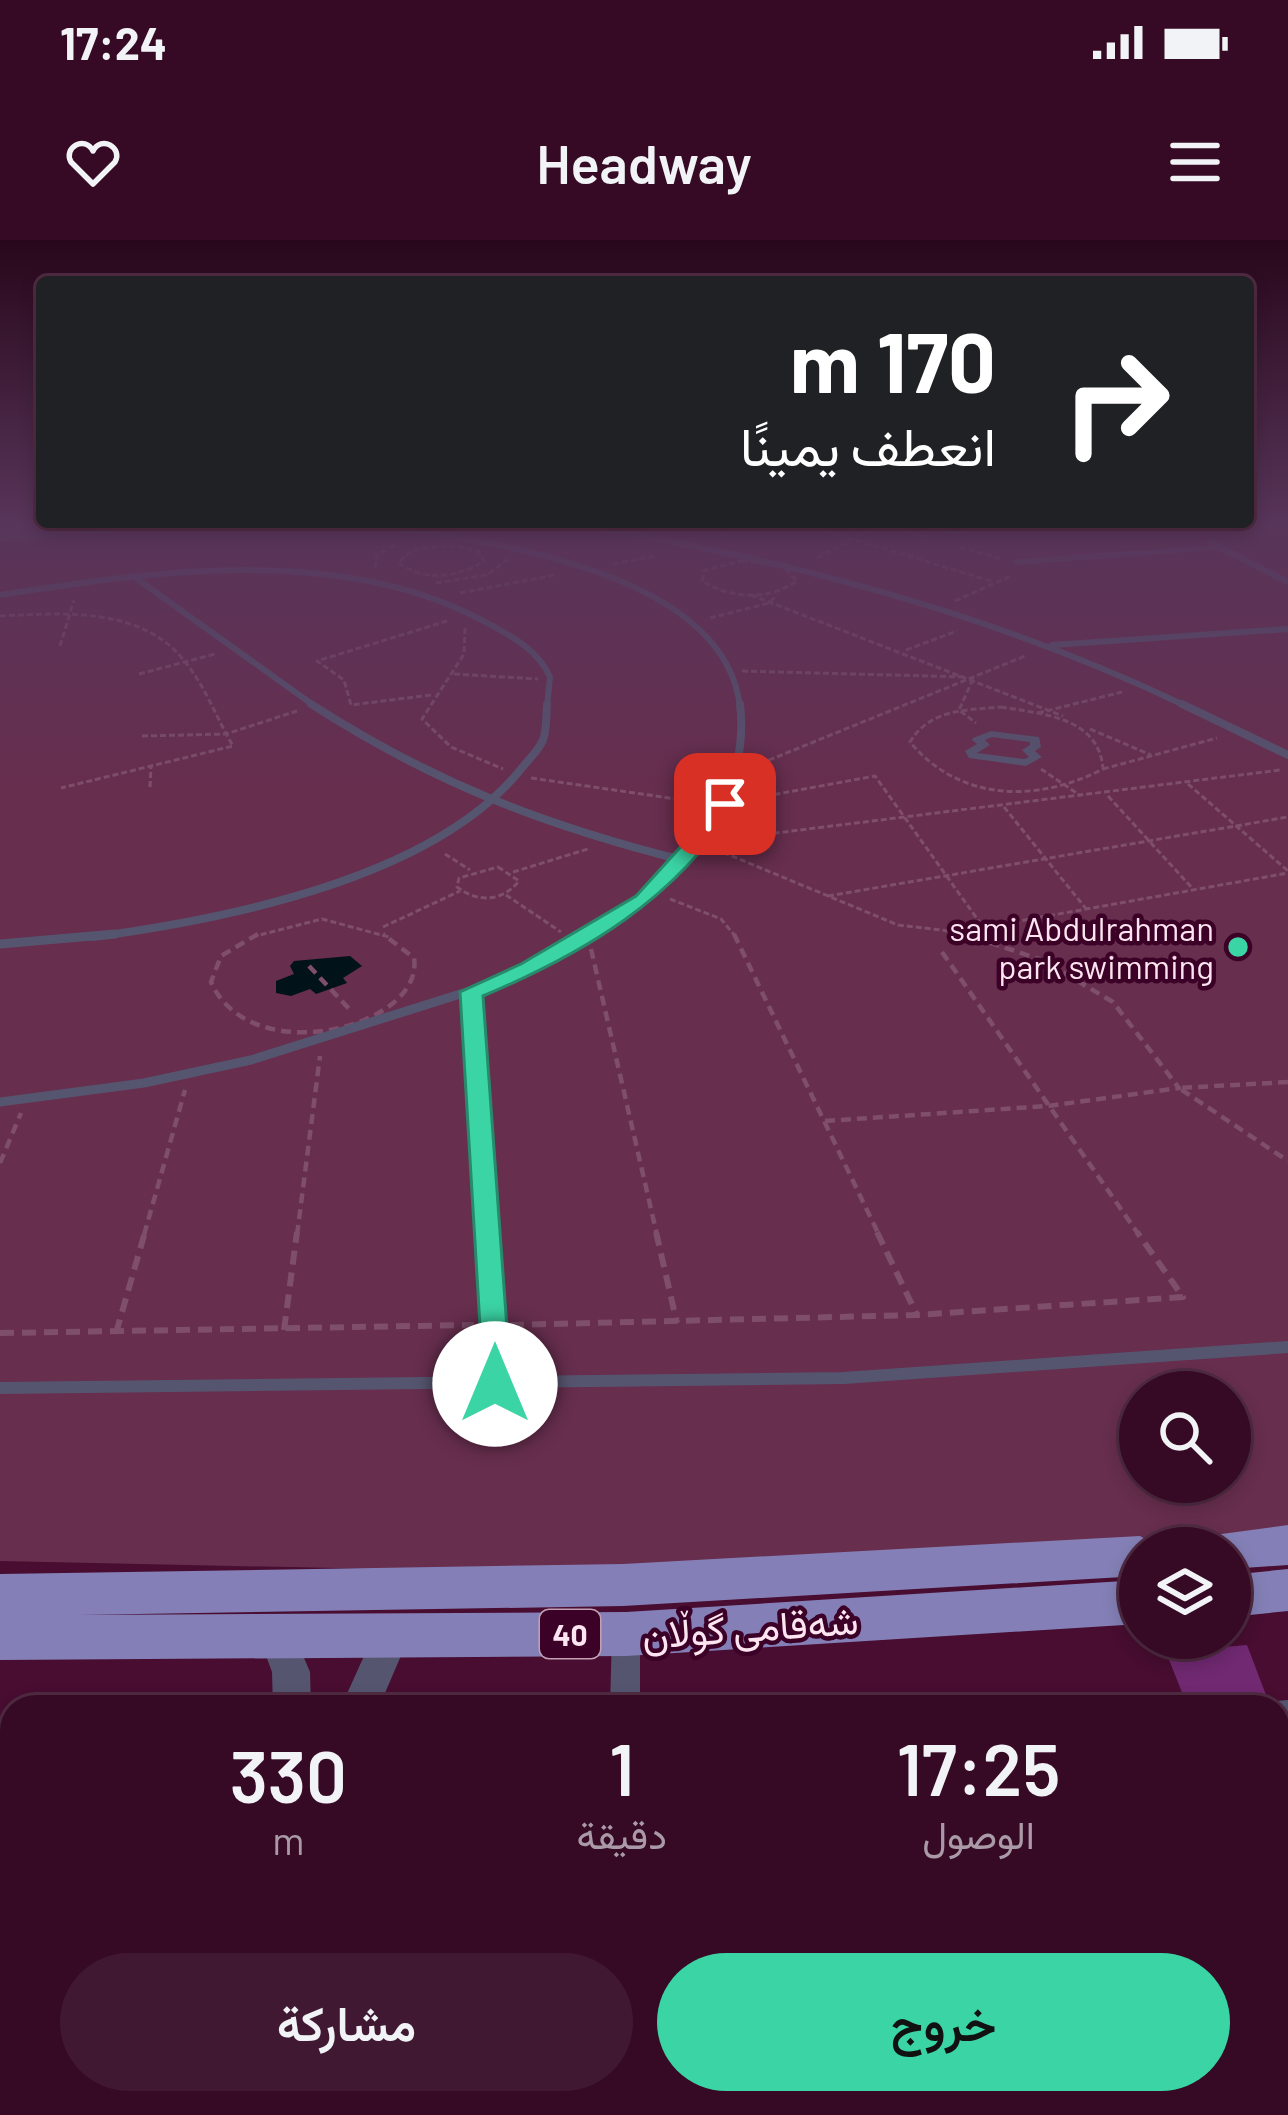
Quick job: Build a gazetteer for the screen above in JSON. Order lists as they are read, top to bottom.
{
  "streets": {
    "main road": ["شەقامی گوڵان", "40"]
  },
  "places": ["sami Abdulrahman park swimming"],
  "page": {
    "status": "17:24",
    "header": "Headway",
    "turn": ["170 m", "انعطف يمينًا"],
    "eta": [
      "17:25",
      "الوصول",
      "1",
      "دقيقة",
      "330",
      "m"
    ],
    "buttons": ["خروج", "مشاركة"]
  }
}
